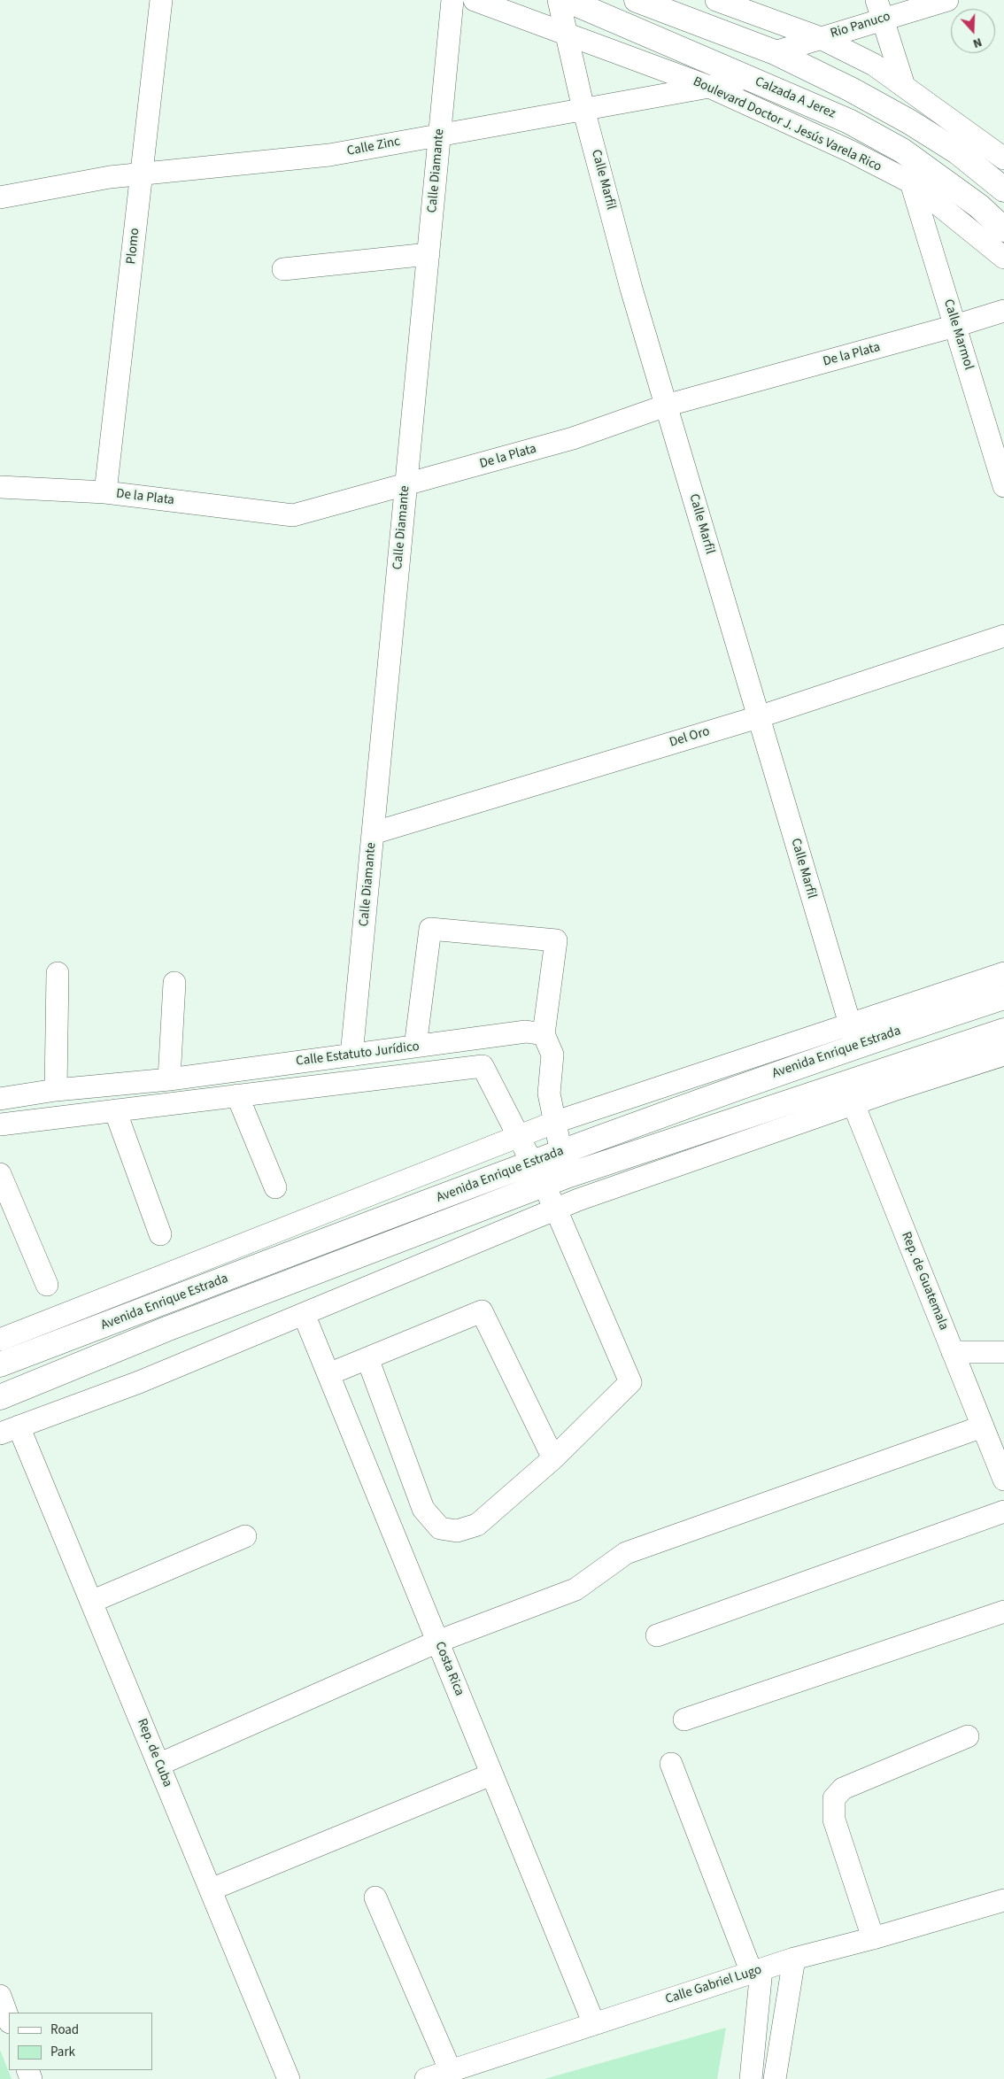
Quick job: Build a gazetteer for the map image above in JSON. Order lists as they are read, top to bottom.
{
  "streets": {
    "main road": ["Calzada A Jerez", "Avenida Enrique Estrada"],
    "street": [
      "Rio Panuco",
      "Boulevard Doctor J. Jesús Varela Rico",
      "Calle Zinc",
      "Calle Diamante",
      "Calle Marfil",
      "Plomo",
      "Calle Marmol",
      "De la Plata",
      "Del Oro",
      "Calle Estatuto Jurídico",
      "Rep. de Guatemala",
      "Costa Rica",
      "Rep. de Cuba",
      "Calle Gabriel Lugo"
    ]
  },
  "crossings": [
    ["Calzada A Jerez", "Calle Zinc"],
    ["Boulevard Doctor J. Jesús Varela Rico", "Calle Zinc"],
    ["Boulevard Doctor J. Jesús Varela Rico", "Calle Marfil"],
    ["Boulevard Doctor J. Jesús Varela Rico", "Calle Marmol"],
    ["Calle Zinc", "Calle Diamante"],
    ["Calle Zinc", "Calle Marfil"],
    ["Calle Zinc", "Plomo"],
    ["Calle Diamante", "De la Plata"],
    ["Calle Diamante", "Del Oro"],
    ["Calle Diamante", "Calle Estatuto Jurídico"],
    ["Calle Marfil", "De la Plata"],
    ["Calle Marfil", "Del Oro"],
    ["Calle Marfil", "Avenida Enrique Estrada"],
    ["Plomo", "De la Plata"],
    ["Calle Marmol", "De la Plata"],
    ["Avenida Enrique Estrada", "Rep. de Guatemala"],
    ["Costa Rica", "Calle Gabriel Lugo"]
  ],
  "legend": ["Road", "Park"],
  "north": "bottom"
}
